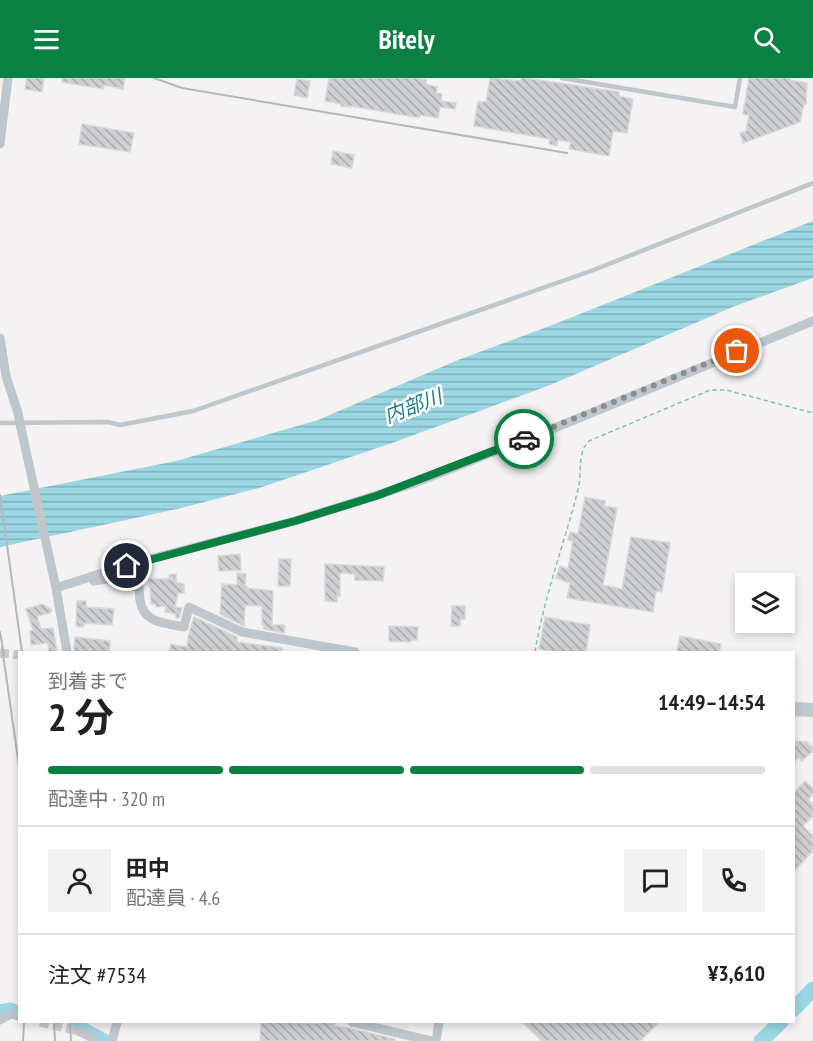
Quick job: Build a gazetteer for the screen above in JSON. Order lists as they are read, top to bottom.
{
  "water": ["内部川"],
  "page": {
    "header": "Bitely",
    "heading": ["2 分", "到着まで", "14:49–14:54"],
    "panel": [
      "田中",
      "配達員 · 4.6",
      "注文 #7534",
      "¥3,610"
    ],
    "bar": "配達中 · 320 m"
  }
}
